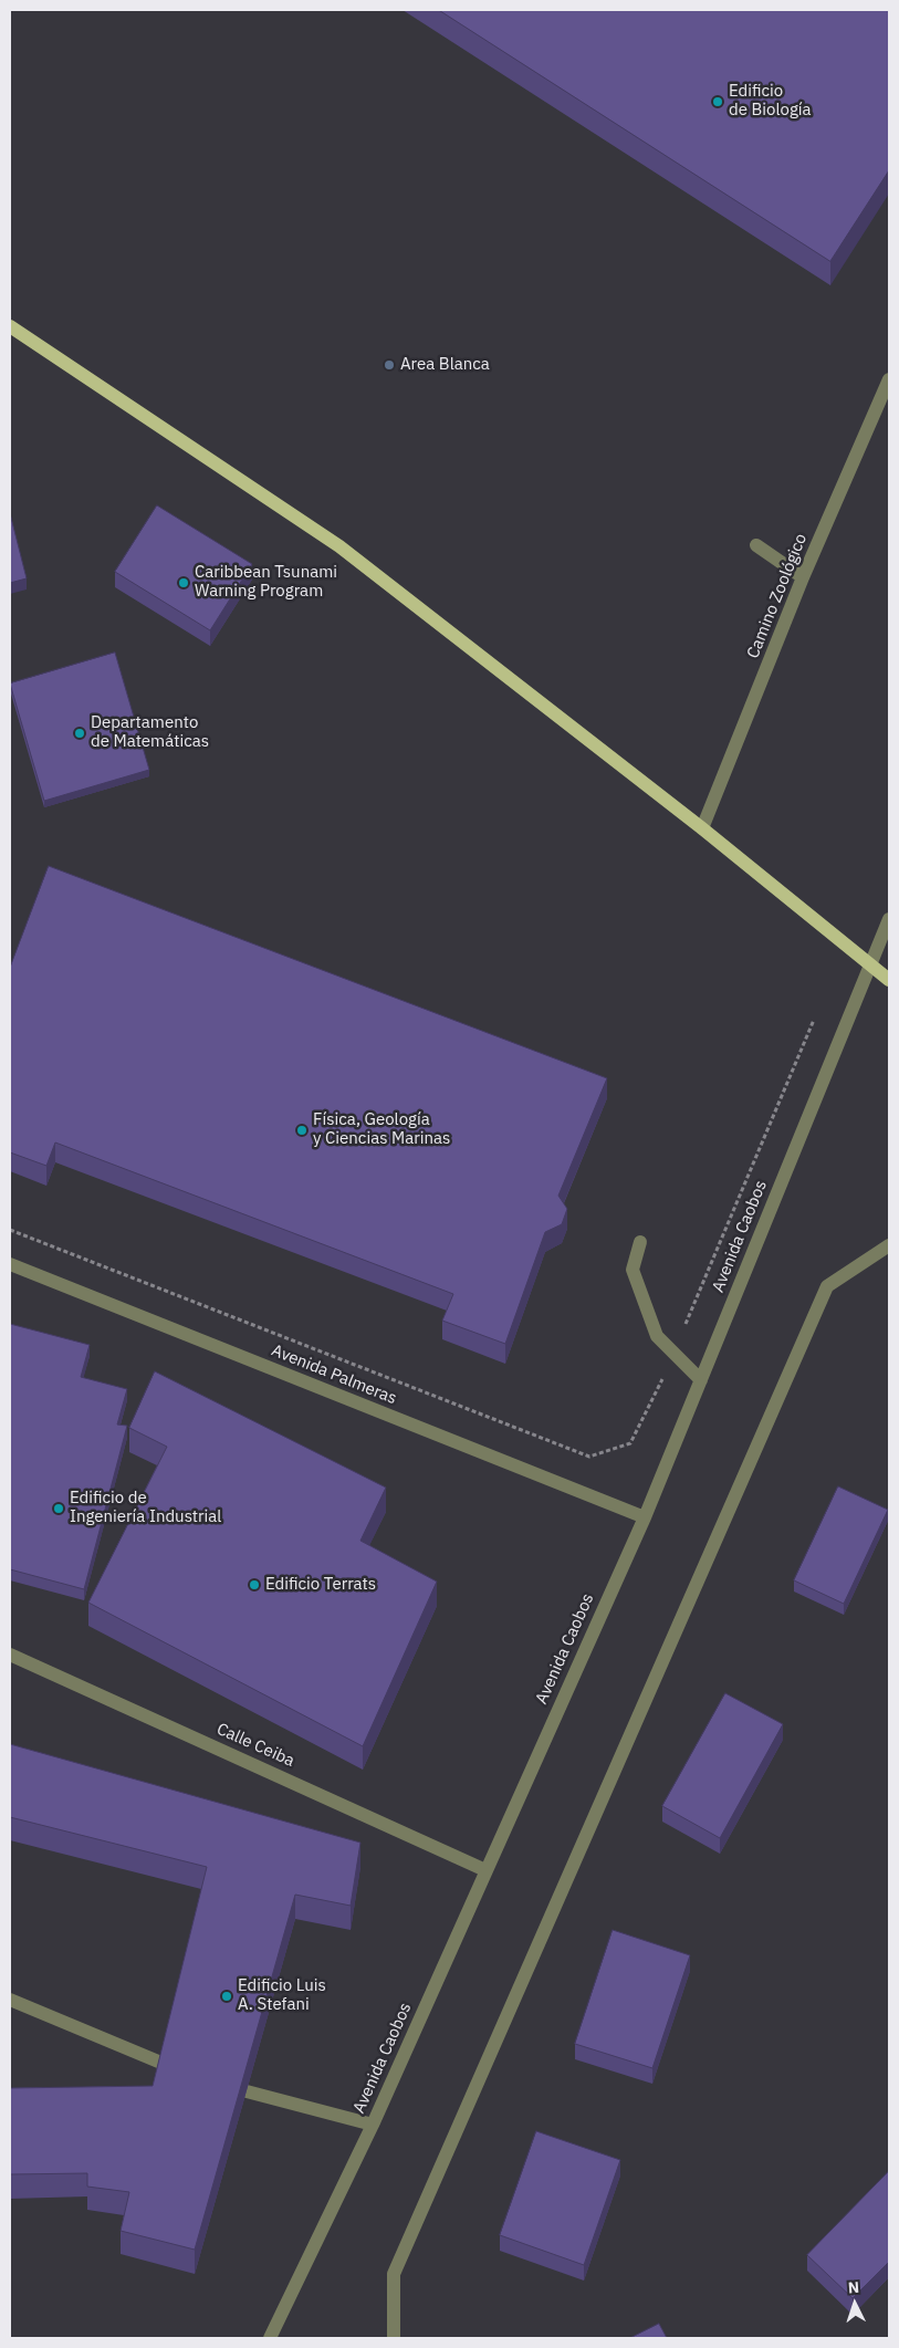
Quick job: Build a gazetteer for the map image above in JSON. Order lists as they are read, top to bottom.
{
  "streets": {
    "street": [
      "Camino Zoológico",
      "Avenida Caobos",
      "Avenida Palmeras",
      "Calle Ceiba"
    ]
  },
  "crossings": [
    ["Avenida Caobos", "Avenida Palmeras"],
    ["Avenida Caobos", "Calle Ceiba"]
  ],
  "places": [
    "Edificio de Biología",
    "Area Blanca",
    "Caribbean Tsunami Warning Program",
    "Departamento de Matemáticas",
    "Física, Geología y Ciencias Marinas",
    "Edificio de Ingeniería Industrial",
    "Edificio Terrats",
    "Edificio Luis A. Stefani"
  ],
  "north": "top"
}
